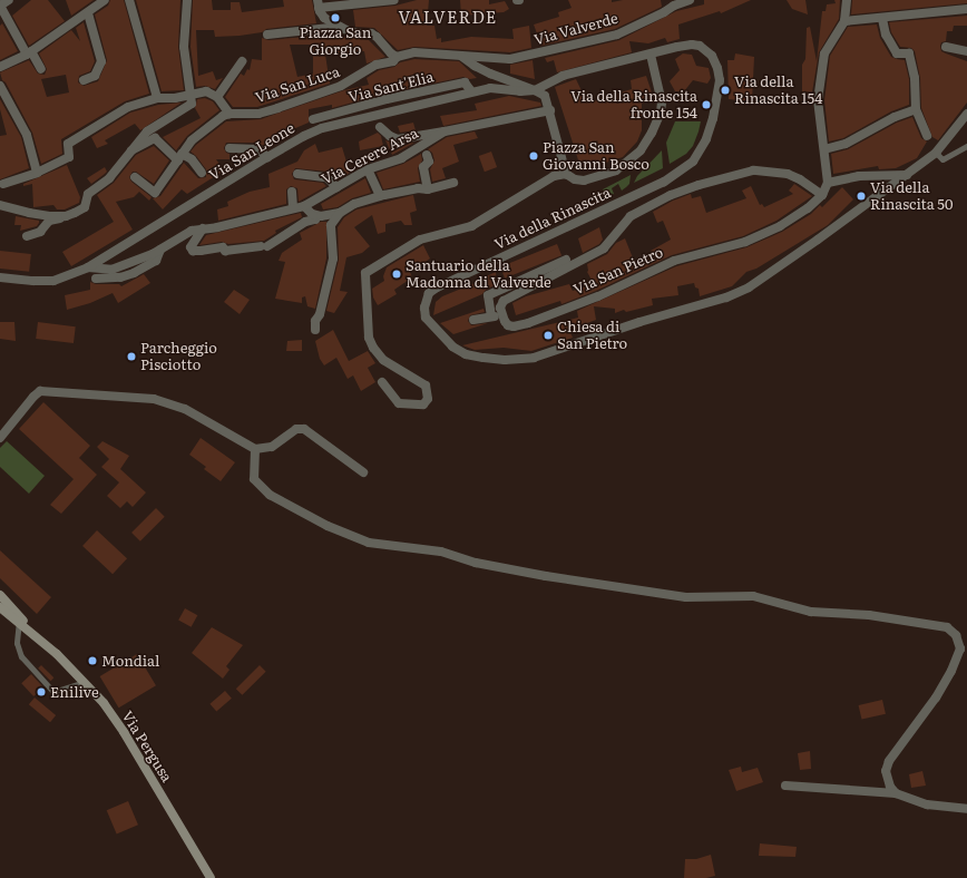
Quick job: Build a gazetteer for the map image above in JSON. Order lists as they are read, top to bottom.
{
  "streets": {
    "main road": ["Via Pergusa"],
    "street": [
      "Via Valverde",
      "Via San Luca",
      "Via Sant'Elia",
      "Via San Leone",
      "Via Cerere Arsa",
      "Via della Rinascita",
      "Via San Pietro"
    ]
  },
  "crossings": [
    ["Via Valverde", "Via San Luca"],
    ["Via Valverde", "Via San Leone"],
    ["Via Valverde", "Via Cerere Arsa"],
    ["Via Valverde", "Via della Rinascita"],
    ["Via Sant'Elia", "Via San Leone"],
    ["Via San Leone", "Via Cerere Arsa"],
    ["Via San Leone", "Via della Rinascita"]
  ],
  "districts": ["VALVERDE"],
  "places": [
    "Piazza San Giorgio",
    "Via della Rinascita 154",
    "Via della Rinascita fronte 154",
    "Piazza San Giovanni Bosco",
    "Via della Rinascita 50",
    "Santuario della Madonna di Valverde",
    "Chiesa di San Pietro",
    "Parcheggio Pisciotto",
    "Mondial",
    "Enilive"
  ]
}
